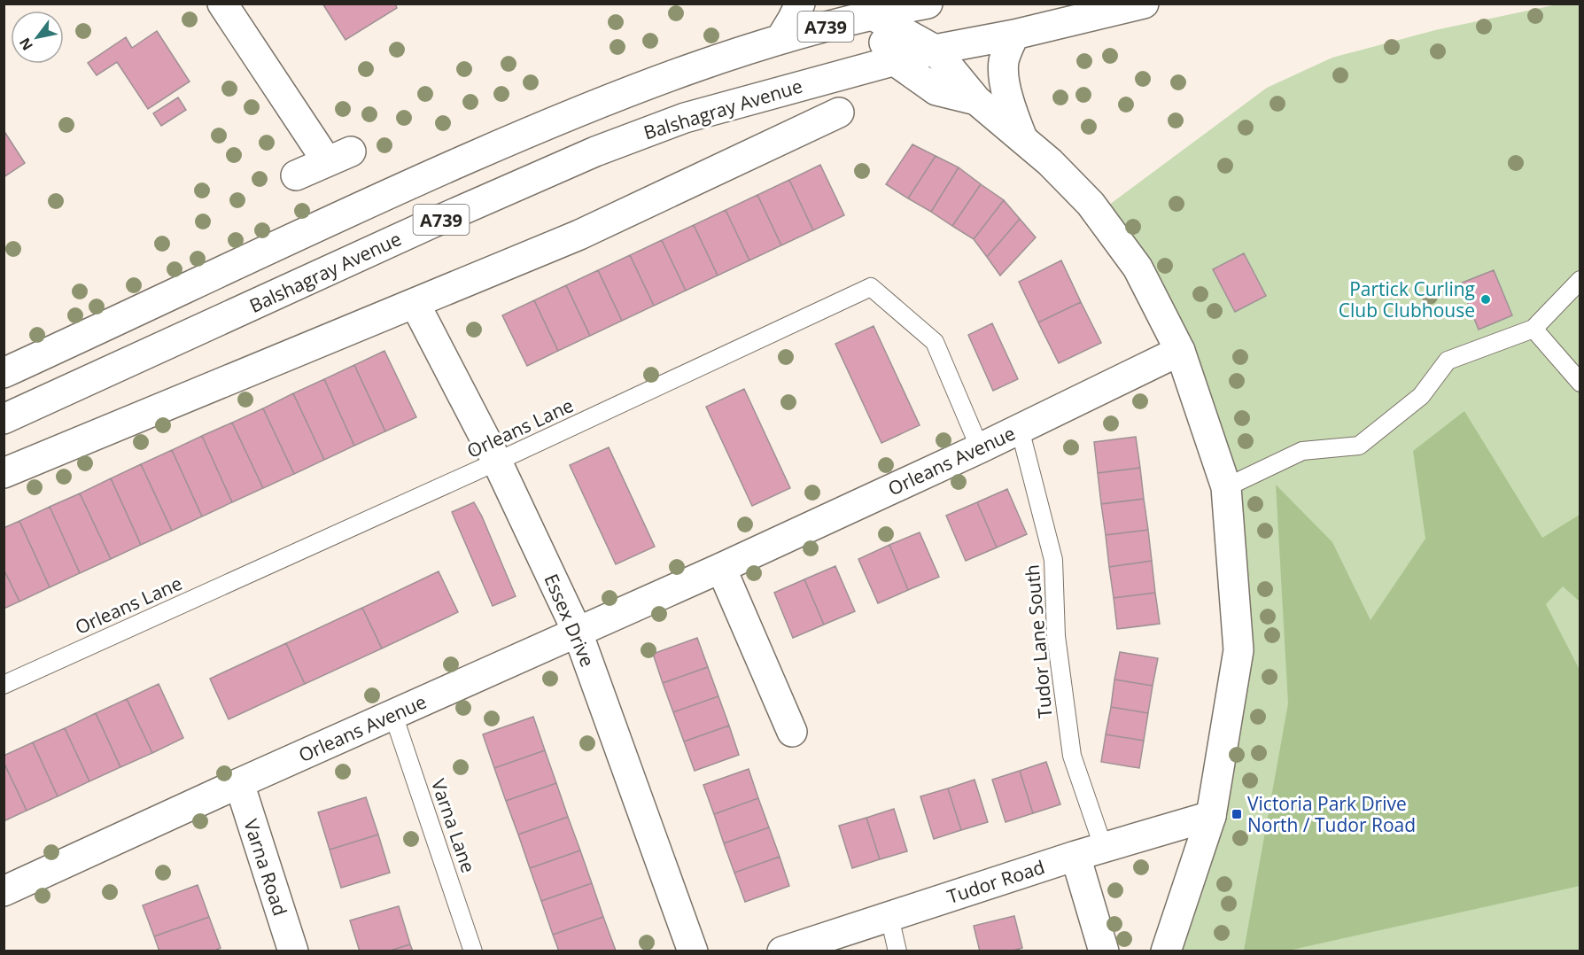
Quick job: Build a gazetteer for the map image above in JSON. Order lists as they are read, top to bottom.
{
  "streets": {
    "street": [
      "A739",
      "Balshagray Avenue",
      "Orleans Avenue",
      "Essex Drive",
      "Varna Road",
      "Tudor Road"
    ],
    "lane": ["Orleans Lane", "Tudor Lane South", "Varna Lane"]
  },
  "crossings": [
    ["A739", "Balshagray Avenue"],
    ["Orleans Lane", "Orleans Avenue"],
    ["Orleans Lane", "Essex Drive"],
    ["Orleans Avenue", "Essex Drive"],
    ["Orleans Avenue", "Tudor Lane South"],
    ["Orleans Avenue", "Varna Lane"],
    ["Orleans Avenue", "Varna Road"],
    ["Tudor Lane South", "Tudor Road"]
  ],
  "places": {
    "other": ["Partick Curling Club Clubhouse"],
    "transit": ["Victoria Park Drive North / Tudor Road"]
  },
  "north": "bottom left"
}
